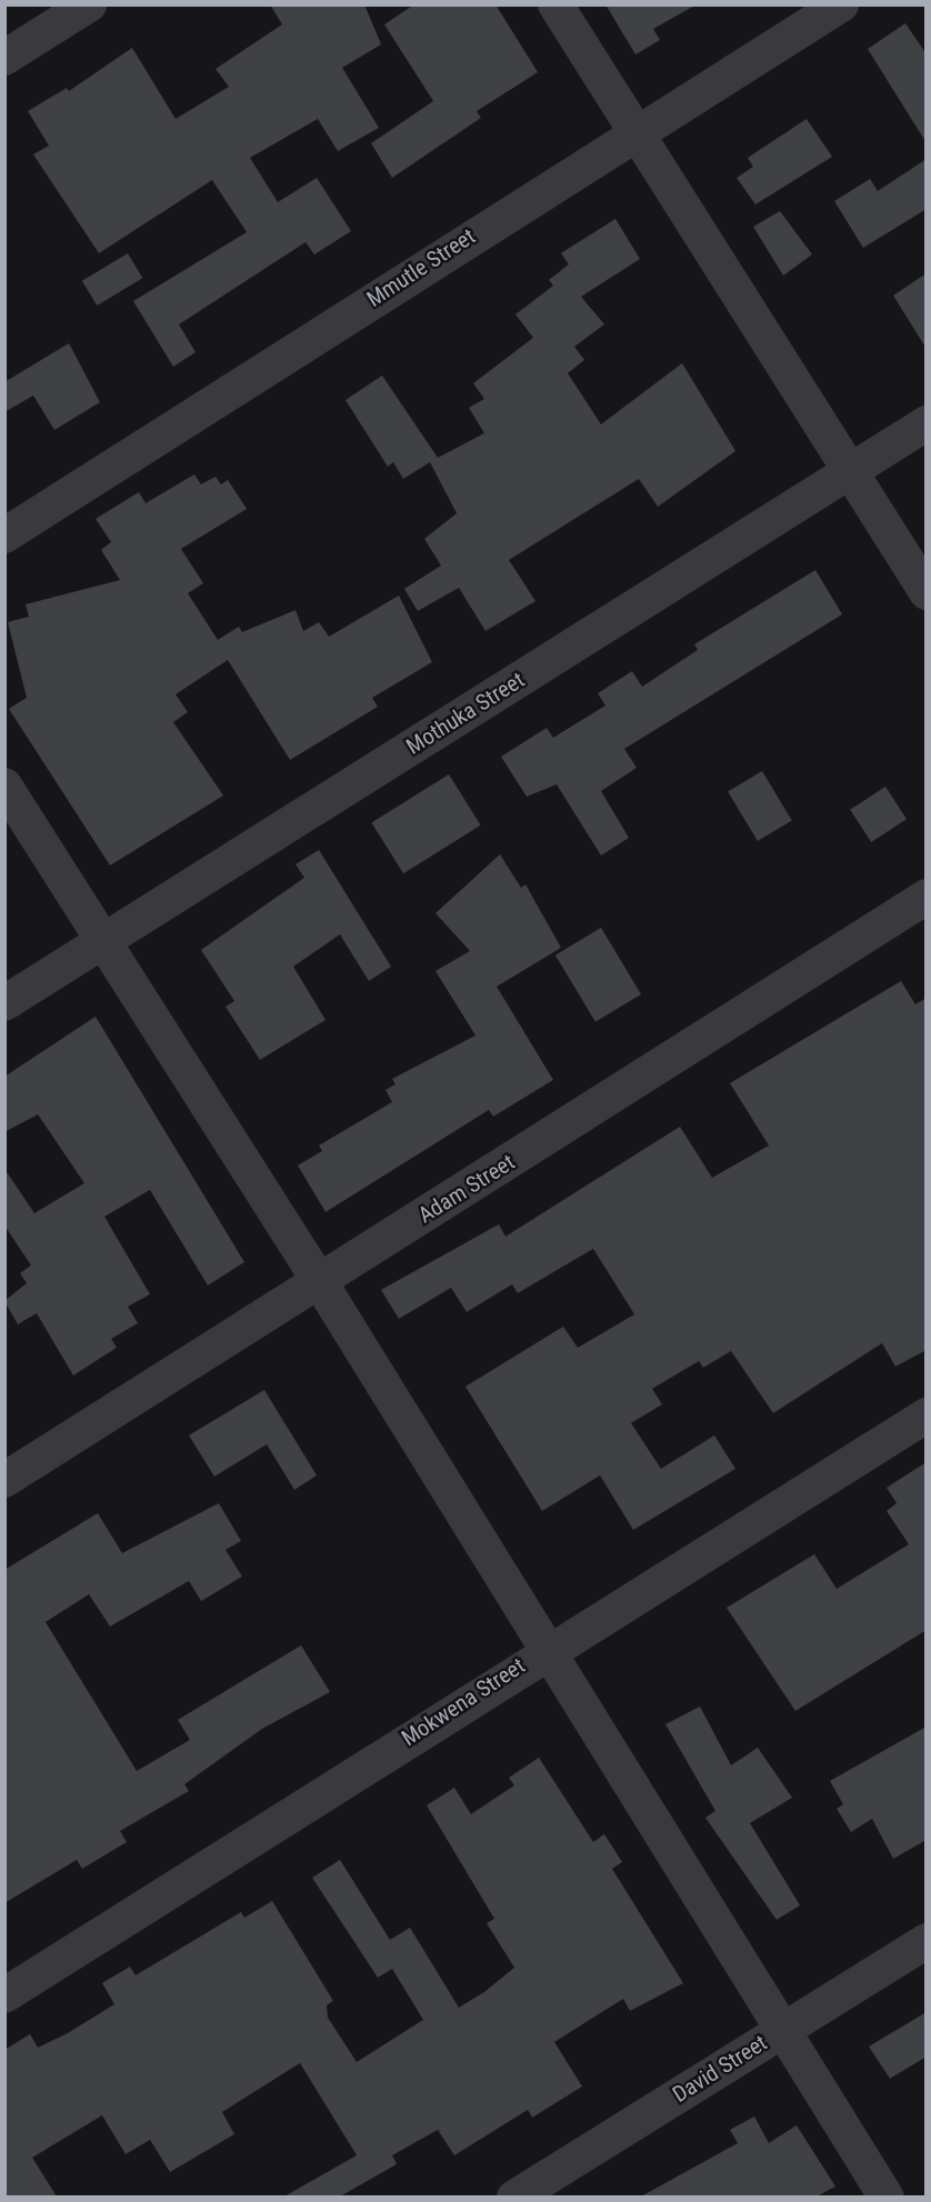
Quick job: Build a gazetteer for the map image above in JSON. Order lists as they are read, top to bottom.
{
  "streets": {
    "street": [
      "Mmutle Street",
      "Mothuka Street",
      "Adam Street",
      "Mokwena Street",
      "David Street"
    ]
  }
}
